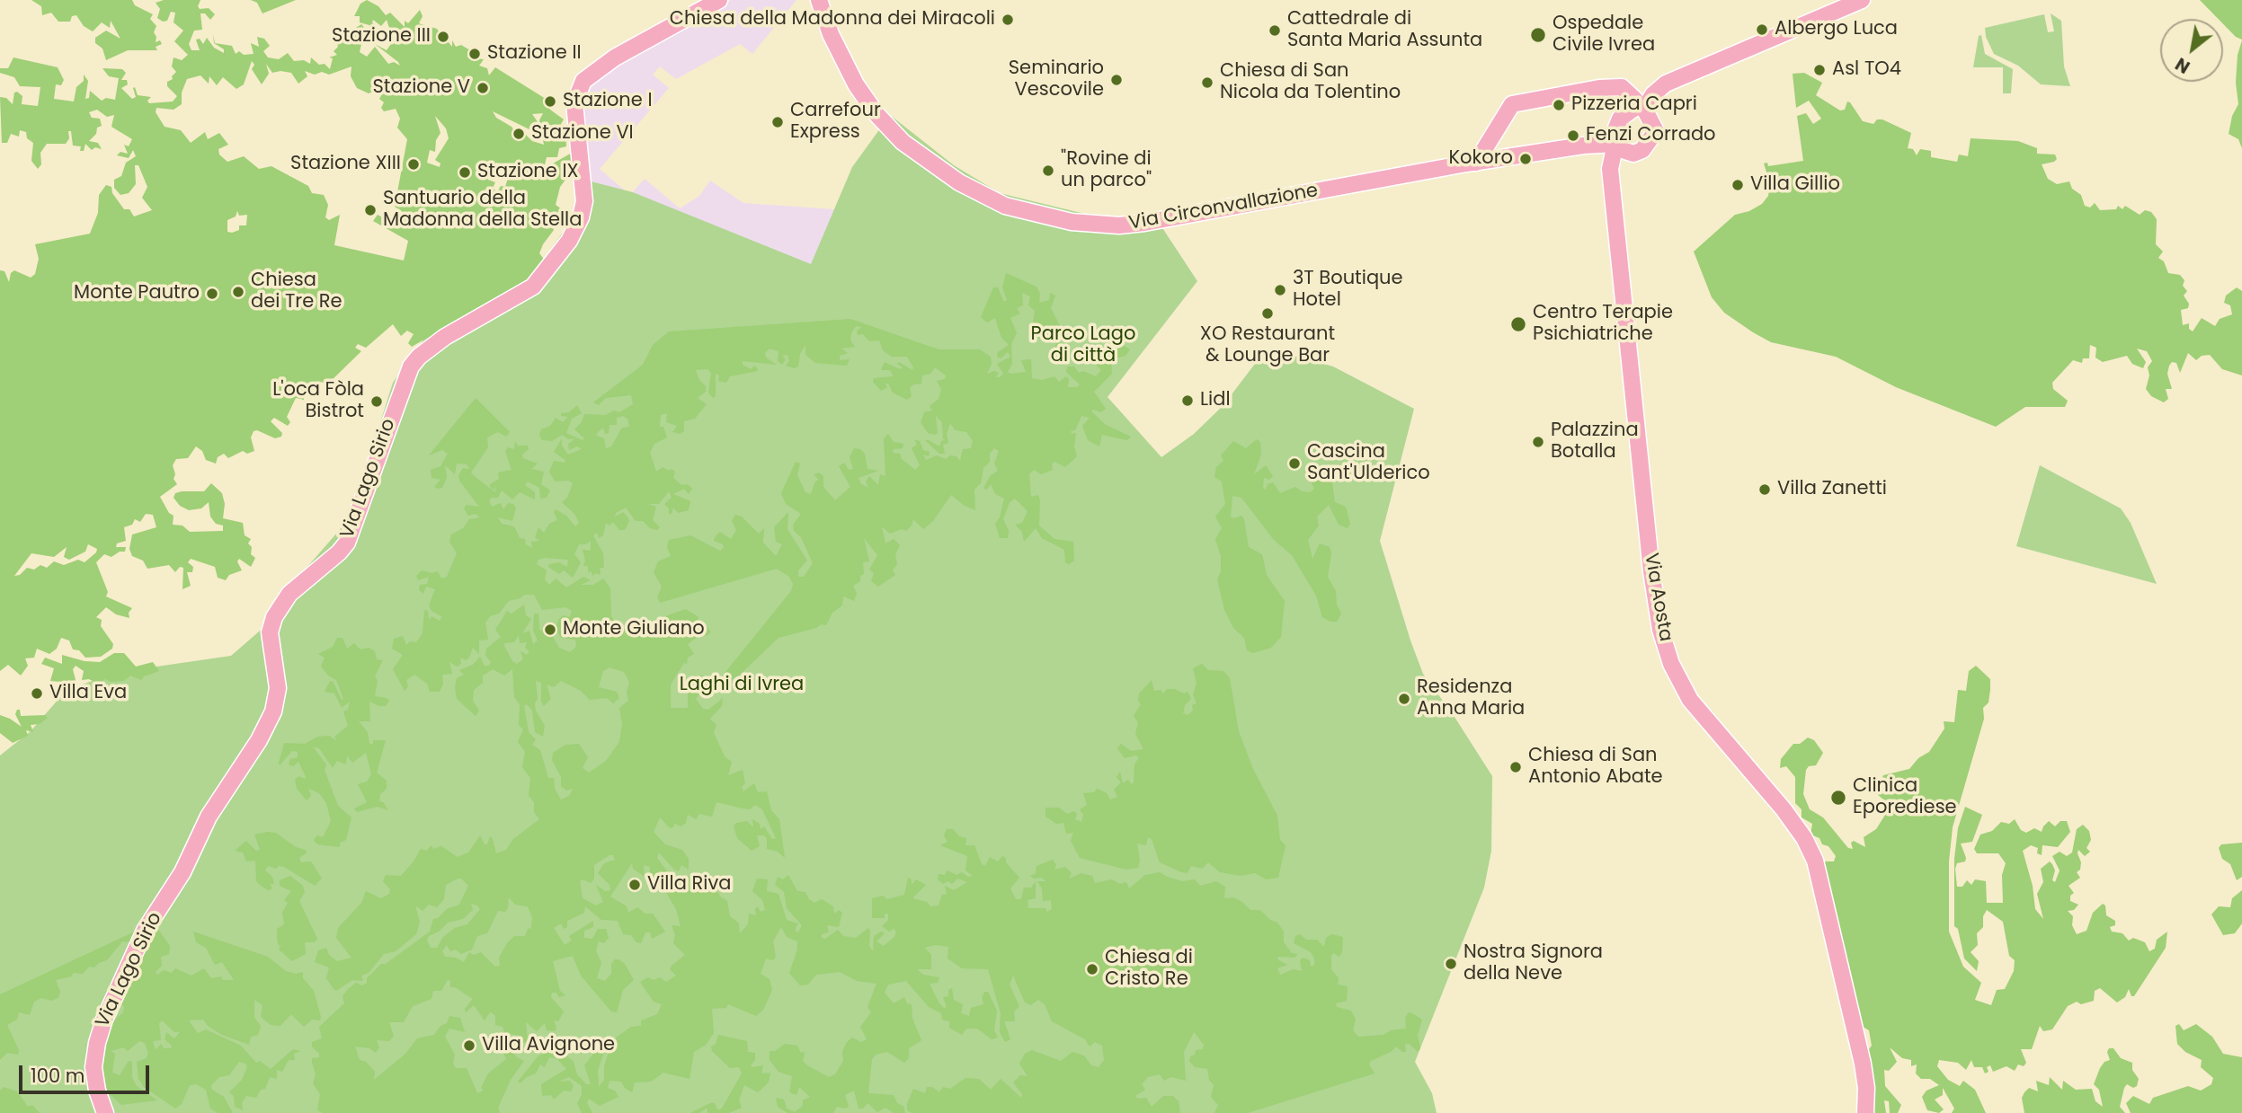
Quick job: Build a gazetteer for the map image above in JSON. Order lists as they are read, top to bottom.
{
  "streets": {
    "main road": ["Via Circonvallazione", "Via Lago Sirio", "Via Aosta"]
  },
  "crossings": [
    ["Via Circonvallazione", "Via Aosta"]
  ],
  "parks": ["Parco Lago di città", "Laghi di Ivrea"],
  "places": [
    "Chiesa della Madonna dei Miracoli",
    "Albergo Luca",
    "Cattedrale di Santa Maria Assunta",
    "Ospedale Civile Ivrea",
    "Stazione III",
    "Stazione II",
    "Asl TO4",
    "Seminario Vescovile",
    "Chiesa di San Nicola da Tolentino",
    "Stazione V",
    "Stazione I",
    "Pizzeria Capri",
    "Carrefour Express",
    "Stazione VI",
    "Fenzi Corrado",
    "Kokoro",
    "Stazione XIII",
    "\"Rovine di un parco\"",
    "Stazione IX",
    "Villa Gillio",
    "Santuario della Madonna della Stella",
    "3T Boutique Hotel",
    "Chiesa dei Tre Re",
    "Monte Pautro",
    "XO Restaurant & Lounge Bar",
    "Centro Terapie Psichiatriche",
    "Lidl",
    "L'oca Fòla Bistrot",
    "Palazzina Botalla",
    "Cascina Sant'Ulderico",
    "Villa Zanetti",
    "Monte Giuliano",
    "Villa Eva",
    "Residenza Anna Maria",
    "Chiesa di San Antonio Abate",
    "Clinica Eporediese",
    "Villa Riva",
    "Nostra Signora della Neve",
    "Chiesa di Cristo Re",
    "Villa Avignone"
  ],
  "scale_bar": "100 m",
  "north": "bottom left"
}
